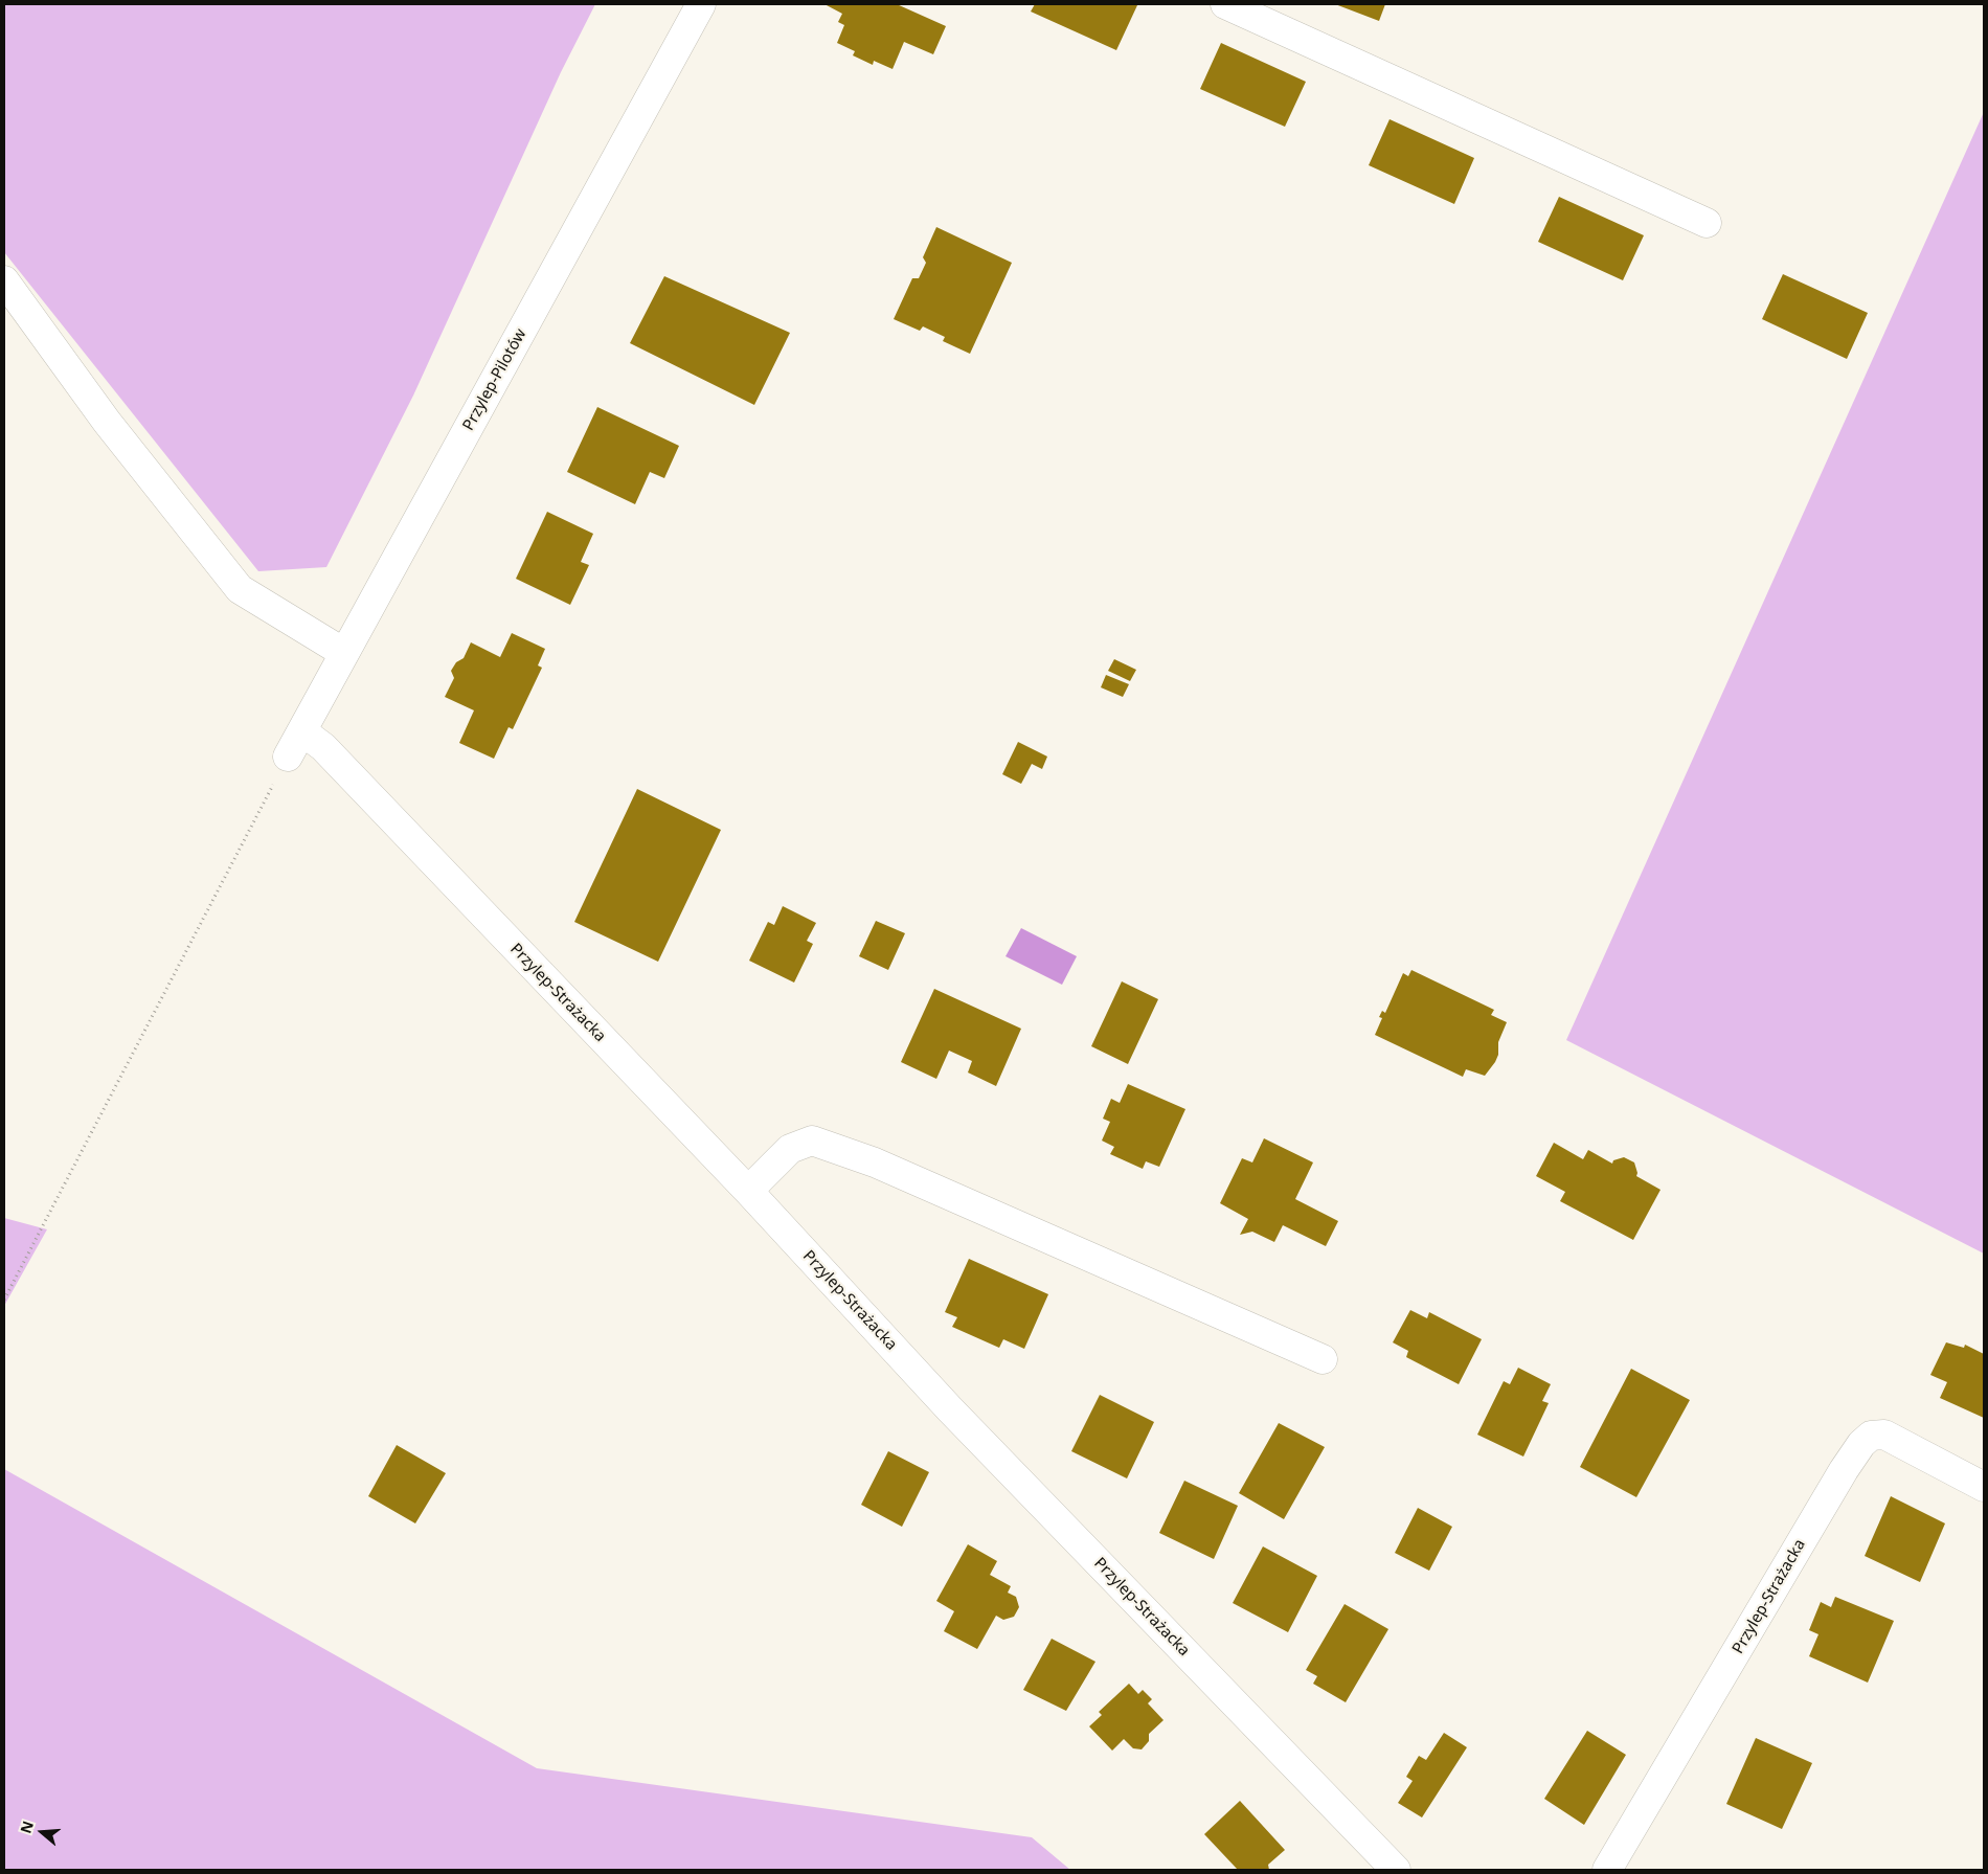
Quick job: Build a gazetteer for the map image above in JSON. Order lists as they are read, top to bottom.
{
  "streets": {
    "street": ["Przylep-Pilotów", "Przylep-Strażacka"]
  },
  "crossings": [
    ["Przylep-Pilotów", "Przylep-Strażacka"]
  ],
  "north": "left"
}
